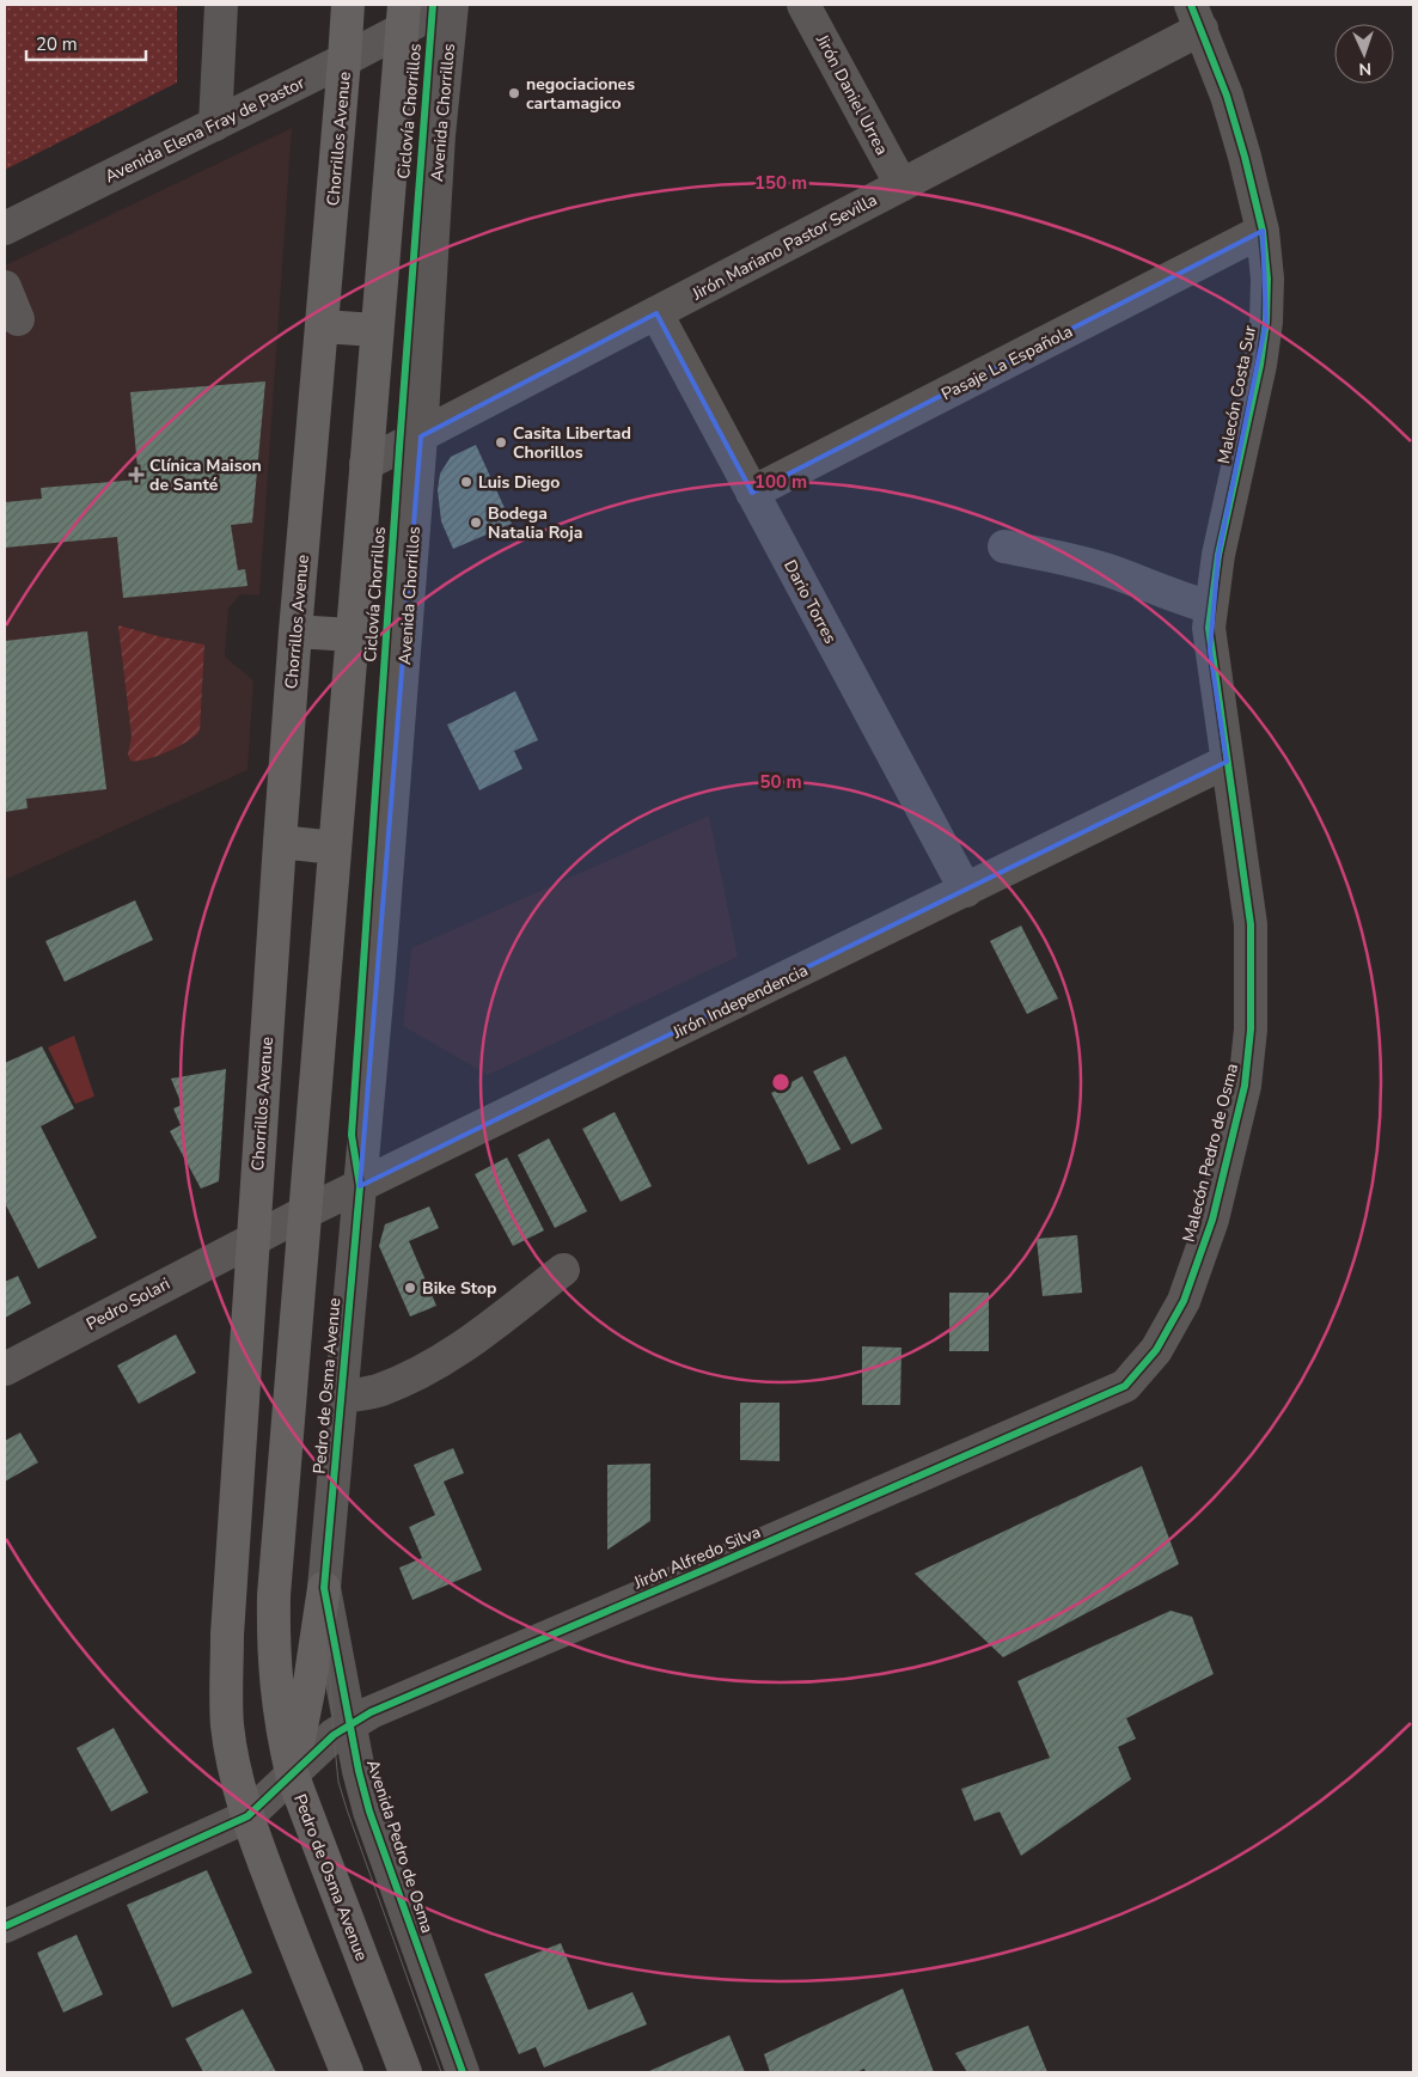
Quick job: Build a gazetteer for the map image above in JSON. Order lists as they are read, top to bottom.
{
  "streets": {
    "main road": ["Chorrillos Avenue", "Pedro de Osma Avenue"],
    "street": [
      "Jirón Daniel Urrea",
      "Avenida Chorrillos",
      "Avenida Elena Fray de Pastor",
      "Jirón Mariano Pastor Sevilla",
      "Pasaje La Española",
      "Malecón Costa Sur",
      "Dario Torres",
      "Jirón Independencia",
      "Malecón Pedro de Osma",
      "Pedro Solari",
      "Jirón Alfredo Silva",
      "Avenida Pedro de Osma"
    ],
    "cycle path": ["Ciclovía Chorrillos"]
  },
  "crossings": [
    ["Jirón Daniel Urrea", "Jirón Mariano Pastor Sevilla"],
    ["Avenida Chorrillos", "Avenida Elena Fray de Pastor"],
    ["Avenida Chorrillos", "Jirón Mariano Pastor Sevilla"],
    ["Avenida Chorrillos", "Jirón Independencia"],
    ["Avenida Chorrillos", "Pedro de Osma Avenue"],
    ["Avenida Elena Fray de Pastor", "Chorrillos Avenue"],
    ["Chorrillos Avenue", "Jirón Independencia"],
    ["Chorrillos Avenue", "Pedro Solari"],
    ["Jirón Mariano Pastor Sevilla", "Malecón Costa Sur"],
    ["Jirón Mariano Pastor Sevilla", "Dario Torres"],
    ["Pasaje La Española", "Malecón Costa Sur"],
    ["Pasaje La Española", "Dario Torres"],
    ["Malecón Costa Sur", "Jirón Independencia"],
    ["Malecón Costa Sur", "Malecón Pedro de Osma"],
    ["Dario Torres", "Jirón Independencia"],
    ["Jirón Independencia", "Malecón Pedro de Osma"],
    ["Jirón Independencia", "Pedro Solari"],
    ["Jirón Independencia", "Pedro de Osma Avenue"],
    ["Malecón Pedro de Osma", "Jirón Alfredo Silva"],
    ["Pedro de Osma Avenue", "Jirón Alfredo Silva"],
    ["Pedro de Osma Avenue", "Avenida Pedro de Osma"],
    ["Jirón Alfredo Silva", "Avenida Pedro de Osma"]
  ],
  "places": {
    "other": [
      "negociaciones cartamagico",
      "Casita Libertad Chorillos",
      "Luis Diego",
      "Bodega Natalia Roja",
      "Bike Stop"
    ],
    "health": ["Clínica Maison de Santé"]
  },
  "scale_bar": "20 m",
  "north": "bottom",
  "rings": ["150 m", "100 m", "50 m"]
}
